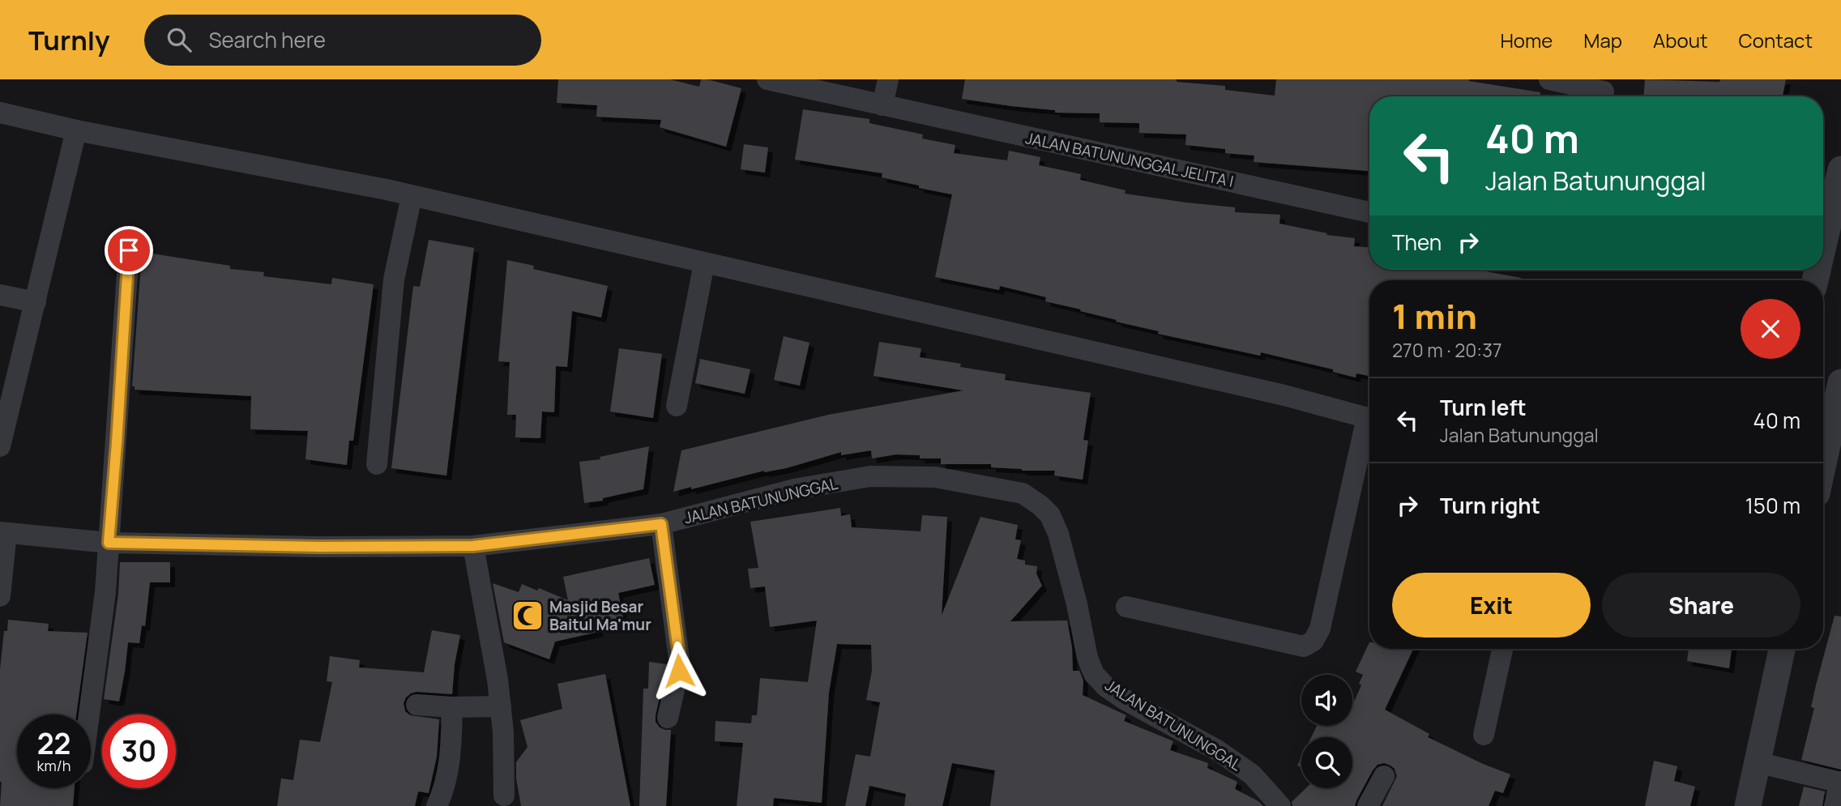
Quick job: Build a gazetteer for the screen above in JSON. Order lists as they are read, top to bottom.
{
  "streets": {
    "street": ["JALAN BATUNUNGGAL JELITA I", "JALAN BATUNUNGGAL"]
  },
  "places": {
    "mosque": ["Masjid Besar Baitul Ma'mur"]
  },
  "page": {
    "header": "Turnly",
    "search": "Search here",
    "nav": [
      "Home",
      "Map",
      "About",
      "Contact"
    ],
    "turn": ["40 m", "Jalan Batununggal"],
    "then": "Then",
    "heading": ["1 min", "270 m · 20:37"],
    "list": [
      {
        "name": "Turn left",
        "note": "Jalan Batununggal",
        "value": "40 m"
      },
      {
        "name": "Turn right",
        "value": "150 m"
      }
    ],
    "buttons": ["Exit", "Share"],
    "speed": "22 km/h",
    "limit": "30"
  }
}
